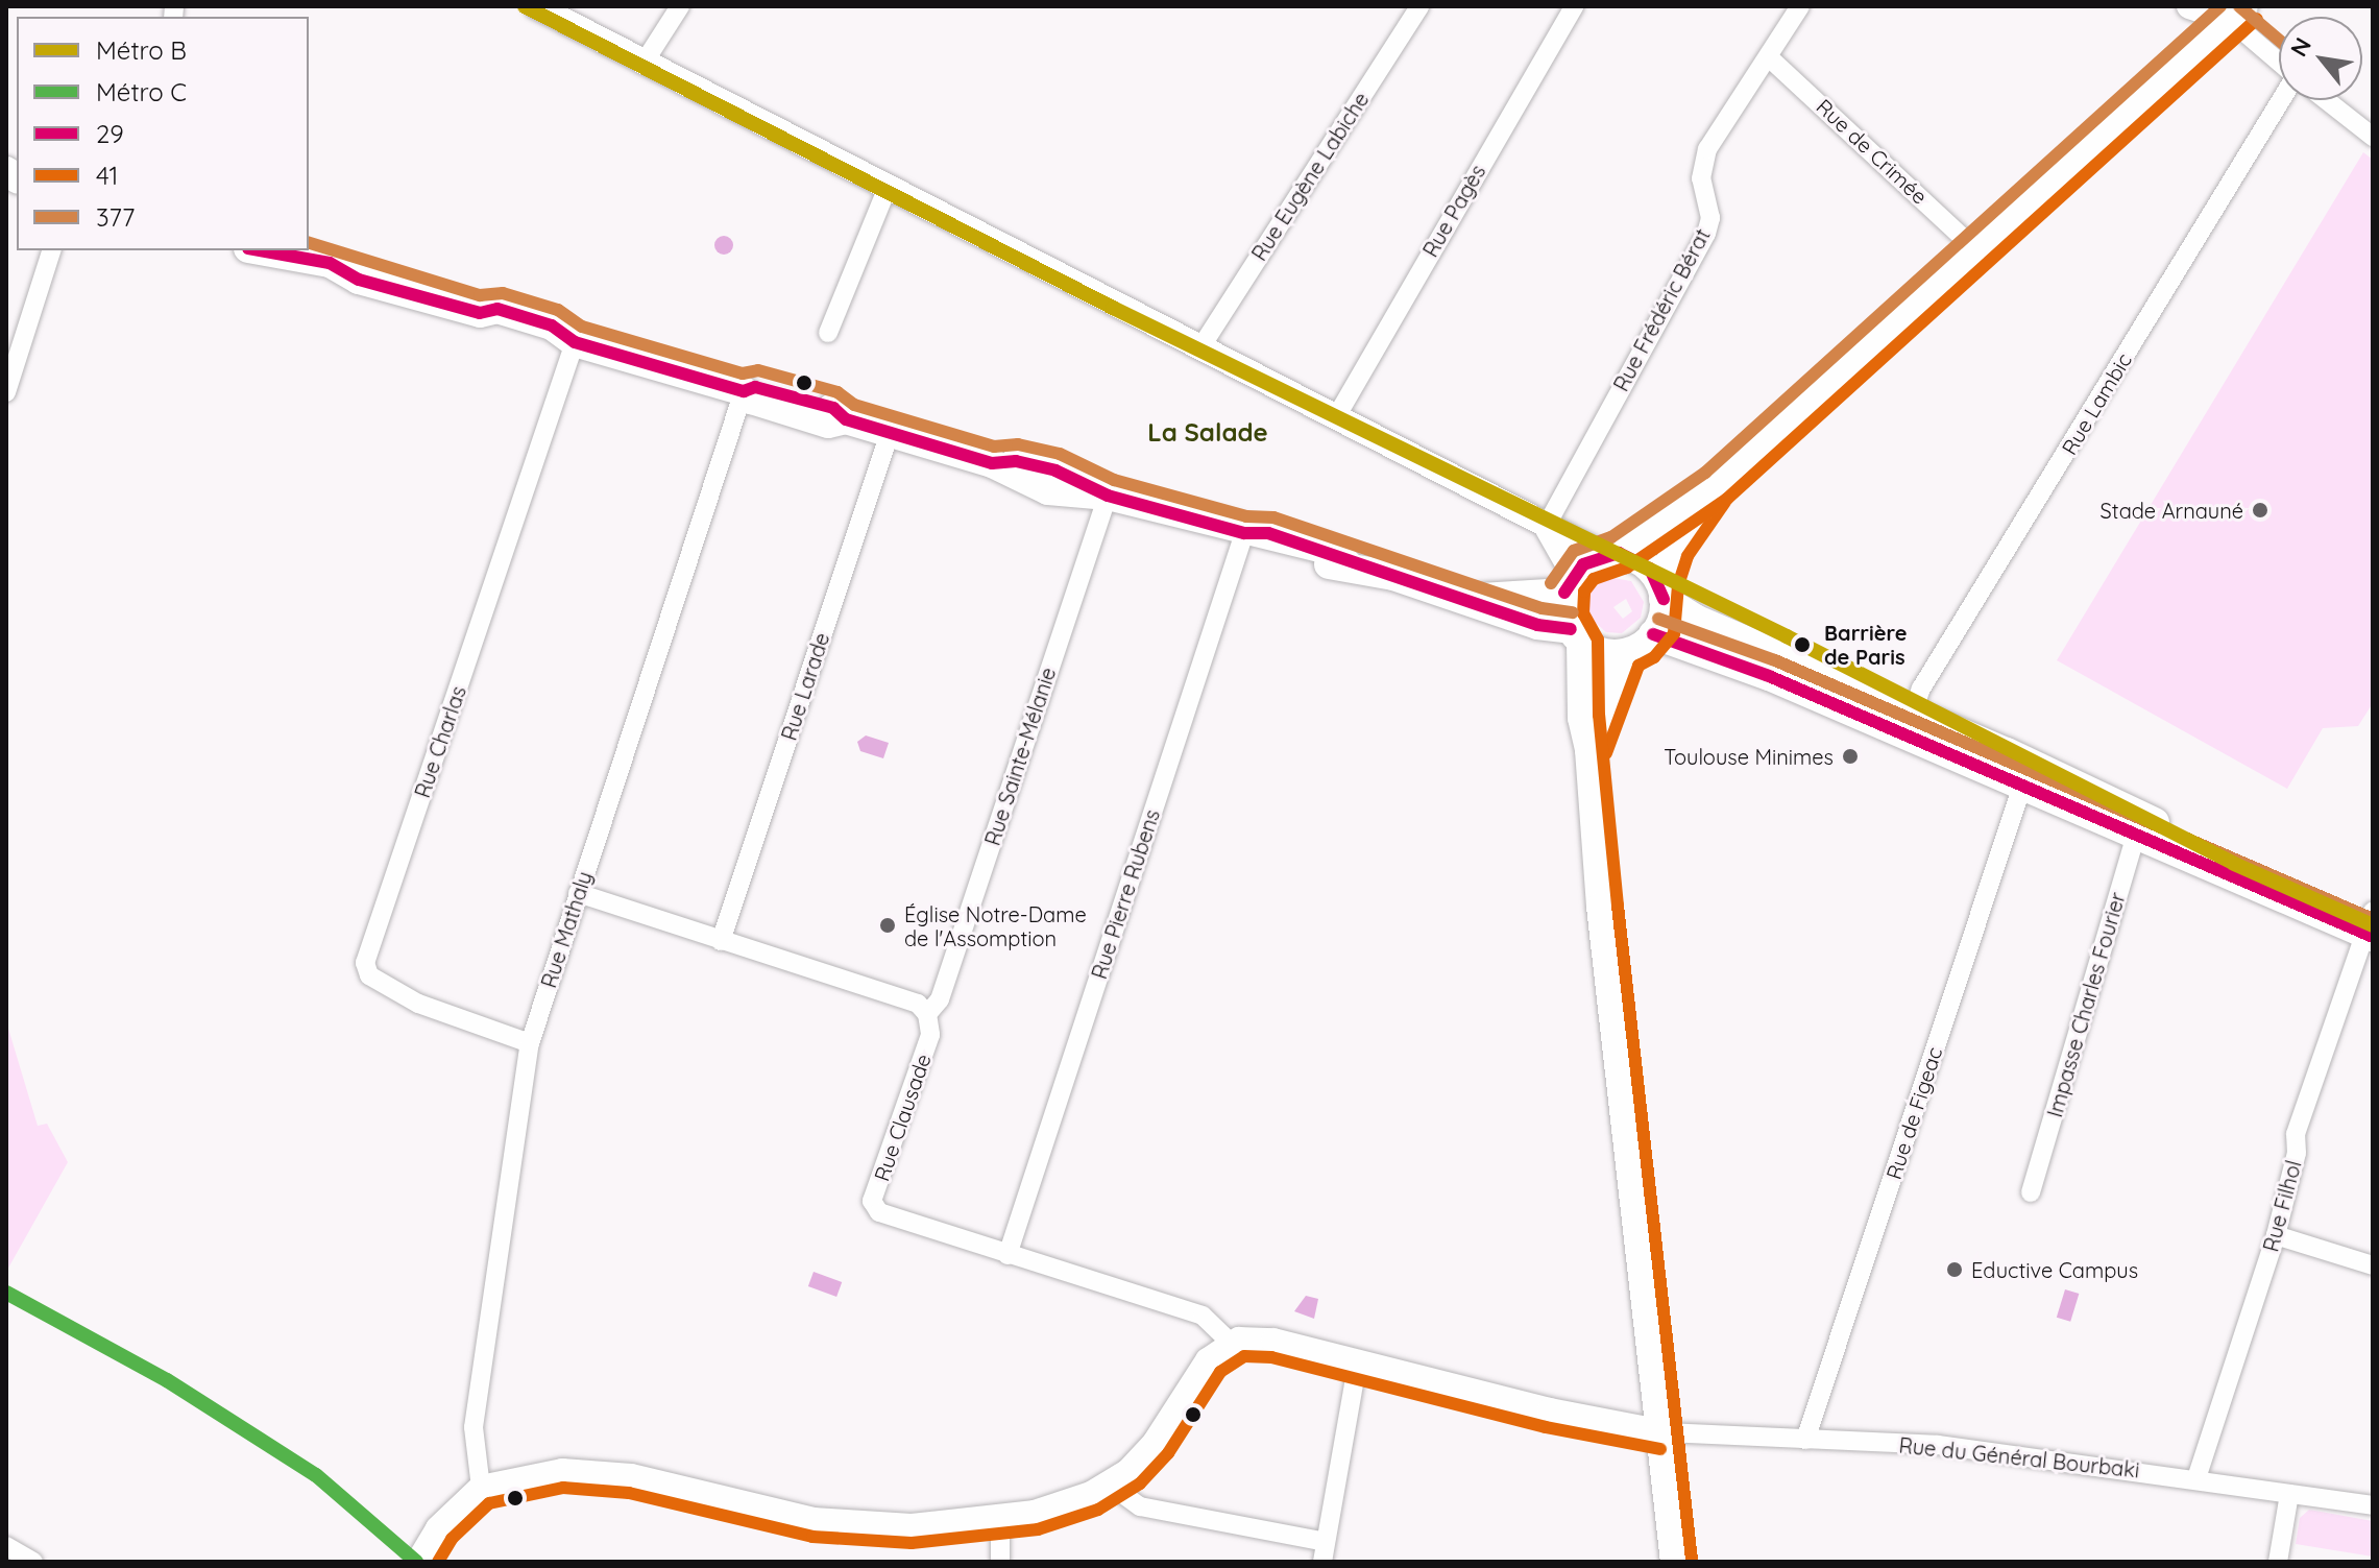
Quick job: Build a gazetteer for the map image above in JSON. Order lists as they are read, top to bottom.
{
  "streets": {
    "street": [
      "Rue de Crimée",
      "Rue Eugène Labiche",
      "Rue Pagès",
      "Rue Frédéric Bérat",
      "Rue Lambic",
      "Rue Larade",
      "Rue Charlas",
      "Rue Sainte-Mélanie",
      "Rue Pierre Rubens",
      "Rue Mathaly",
      "Impasse Charles Fourier",
      "Rue de Figeac",
      "Rue Clausade",
      "Rue Filhol",
      "Rue du Général Bourbaki"
    ]
  },
  "crossings": [
    ["Rue de Crimée", "Rue Frédéric Bérat"],
    ["Rue Charlas", "Rue Mathaly"],
    ["Rue Sainte-Mélanie", "Rue Clausade"],
    ["Rue Pierre Rubens", "Rue Clausade"],
    ["Rue de Figeac", "Rue du Général Bourbaki"],
    ["Rue Filhol", "Rue du Général Bourbaki"]
  ],
  "districts": ["La Salade"],
  "places": [
    "Stade Arnauné",
    "Barrière de Paris",
    "Toulouse Minimes",
    "Église Notre-Dame de l'Assomption",
    "Eductive Campus"
  ],
  "lines": [
    "metro line B",
    "transit line 377",
    "transit line 41",
    "transit line 29",
    "metro line C"
  ],
  "legend": [
    "Métro B",
    "Métro C",
    "29",
    "41",
    "377"
  ],
  "north": "top left"
}
